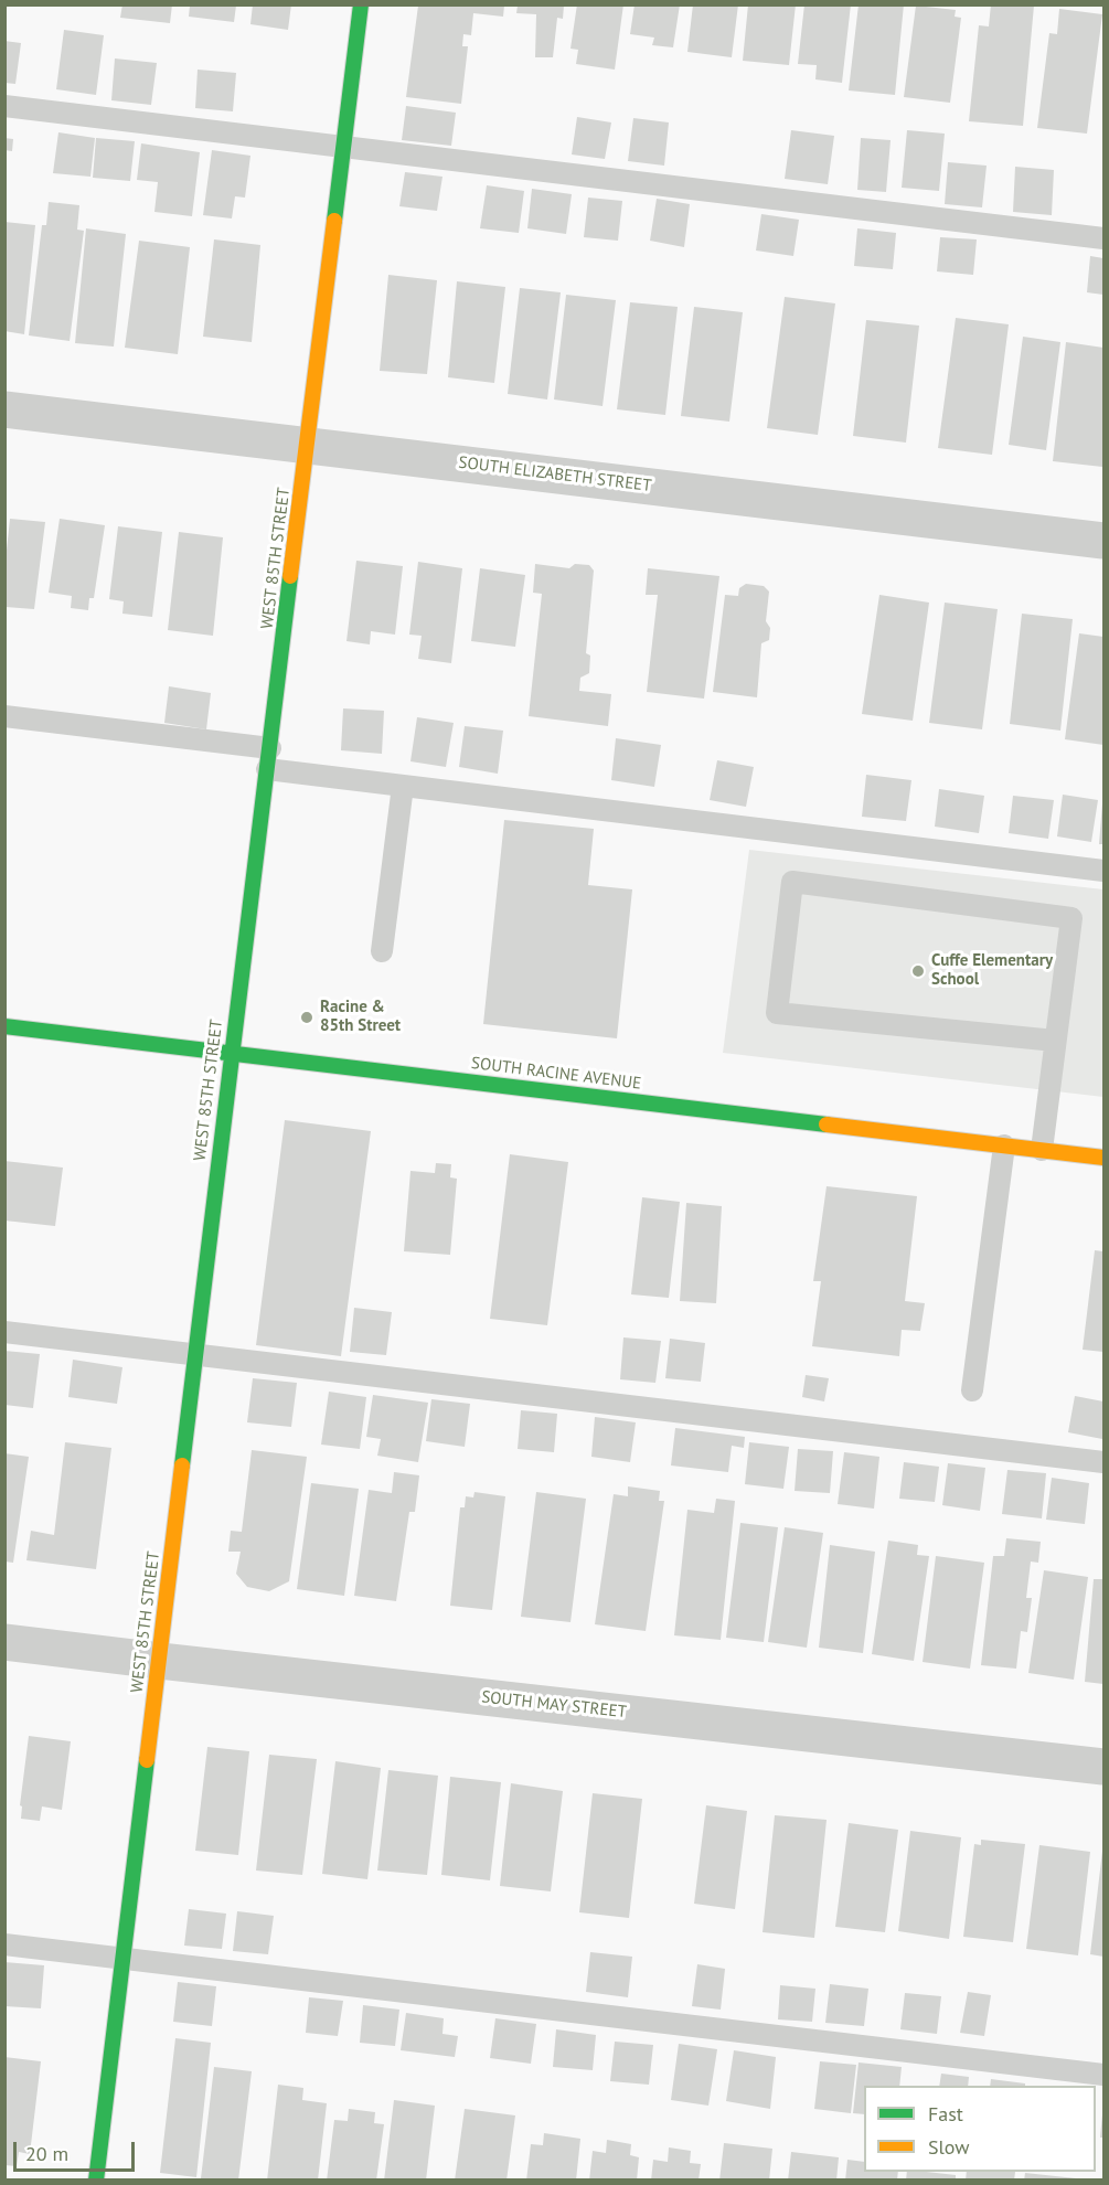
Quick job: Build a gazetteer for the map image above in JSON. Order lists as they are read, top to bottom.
{
  "streets": {
    "street": [
      "SOUTH ELIZABETH STREET",
      "WEST 85TH STREET",
      "SOUTH RACINE AVENUE",
      "SOUTH MAY STREET"
    ]
  },
  "crossings": [
    ["SOUTH ELIZABETH STREET", "WEST 85TH STREET"],
    ["WEST 85TH STREET", "SOUTH RACINE AVENUE"],
    ["WEST 85TH STREET", "SOUTH MAY STREET"]
  ],
  "places": ["Cuffe Elementary School", "Racine & 85th Street"],
  "legend": ["Fast", "Slow"],
  "scale_bar": "20 m"
}
